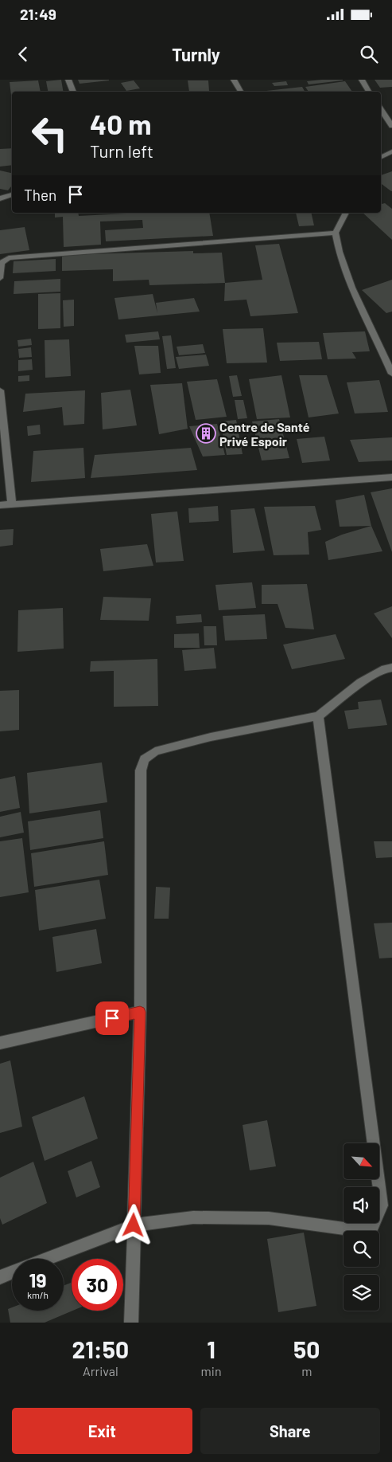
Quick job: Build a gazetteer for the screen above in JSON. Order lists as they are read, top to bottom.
{
  "places": {
    "building": ["Centre de Santé Privé Espoir"]
  },
  "north": "bottom right",
  "page": {
    "status": "21:49",
    "header": "Turnly",
    "turn": ["40 m", "Turn left"],
    "then": "Then",
    "speed": "19 km/h",
    "limit": "30",
    "eta": [
      "21:50",
      "Arrival",
      "1",
      "min",
      "50",
      "m"
    ],
    "buttons": ["Exit", "Share"]
  }
}
